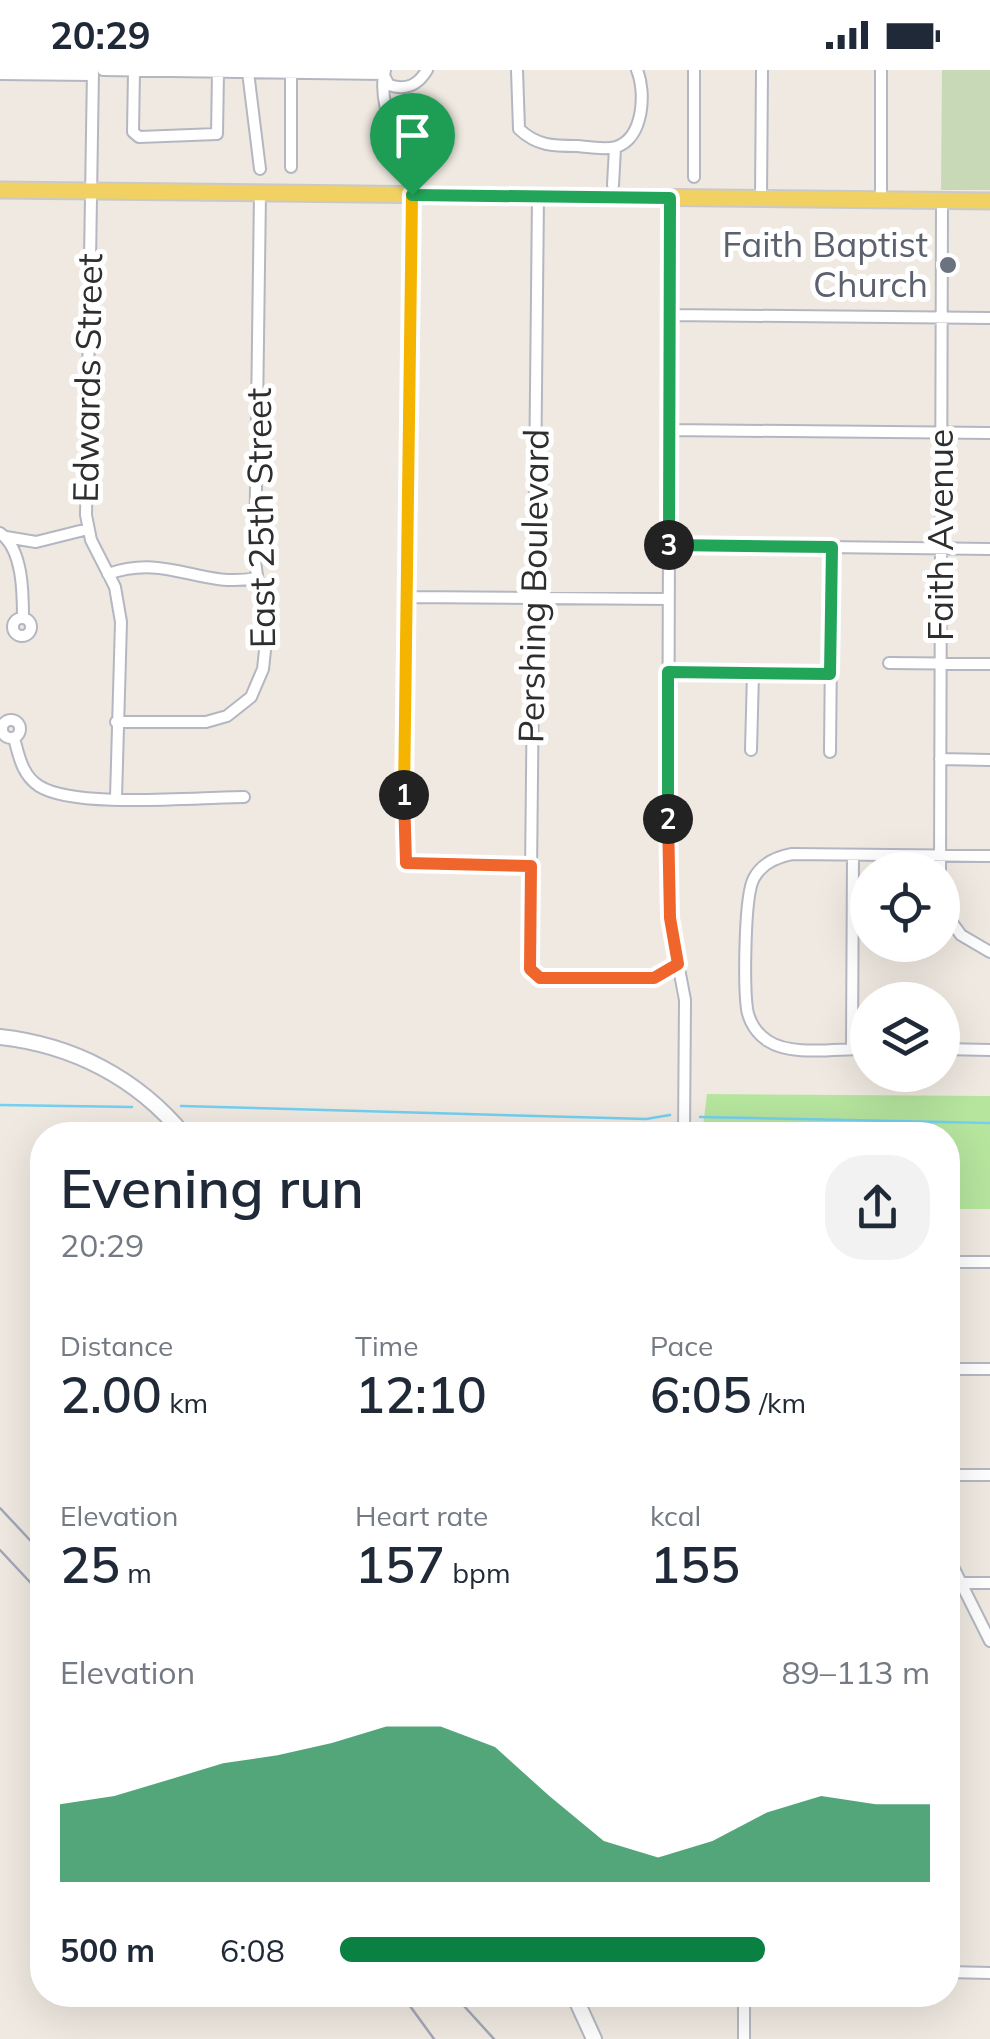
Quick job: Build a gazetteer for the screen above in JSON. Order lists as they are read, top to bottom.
{
  "streets": {
    "street": [
      "Edwards Street",
      "East 25th Street",
      "Faith Avenue",
      "Pershing Boulevard"
    ]
  },
  "crossings": [
    ["Edwards Street", "East 25th Street"]
  ],
  "places": ["Faith Baptist Church"],
  "page": {
    "status": "20:29",
    "pins": ["3", "1", "2"],
    "heading": ["Evening run", "20:29"],
    "stats": [
      ["Distance", "2.00 km"],
      ["Time", "12:10"],
      ["Pace", "6:05 /km"],
      ["Elevation", "25 m"],
      ["Heart rate", "157 bpm"],
      ["kcal", "155"]
    ],
    "chart": ["Elevation", "89–113 m"],
    "list": [
      {
        "name": "500 m",
        "note": "6:08"
      }
    ]
  }
}
